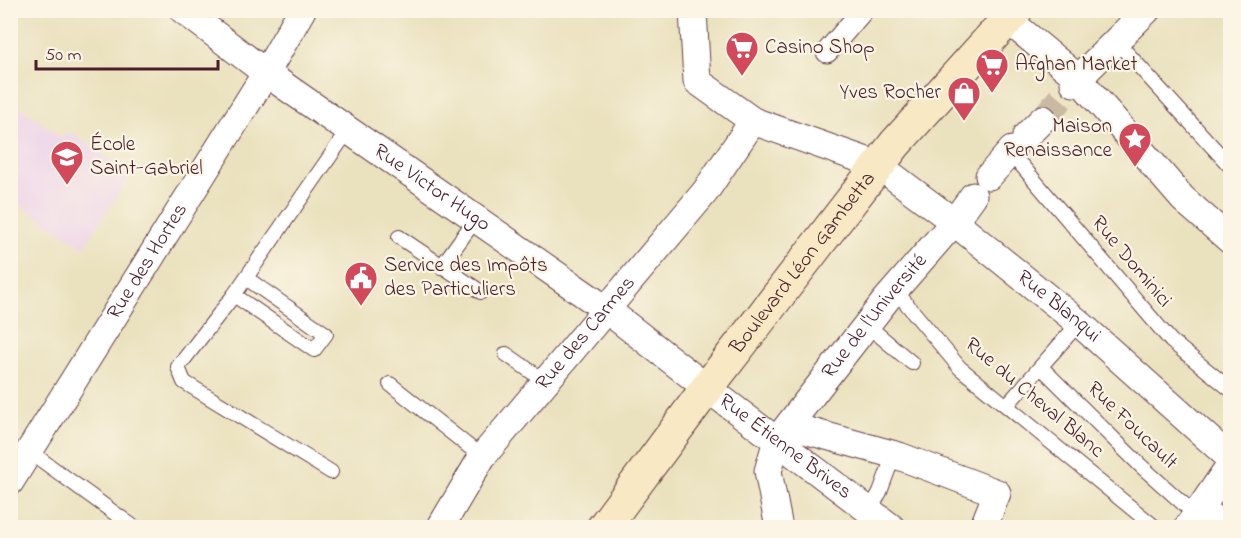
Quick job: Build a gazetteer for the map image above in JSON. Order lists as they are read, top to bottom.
{
  "streets": {
    "main road": ["Boulevard Léon Gambetta"],
    "street": [
      "Rue Victor Hugo",
      "Rue des Hortes",
      "Rue Blanqui",
      "Rue de l'Université",
      "Rue des Carmes",
      "Rue Étienne Brives"
    ],
    "lane": ["Rue Dominici", "Rue du Cheval Blanc", "Rue Foucault"]
  },
  "crossings": [
    ["Rue Victor Hugo", "Rue des Hortes"],
    ["Rue Victor Hugo", "Boulevard Léon Gambetta"],
    ["Rue Victor Hugo", "Rue des Carmes"],
    ["Rue Victor Hugo", "Rue Étienne Brives"],
    ["Rue Dominici", "Rue de l'Université"],
    ["Boulevard Léon Gambetta", "Rue Blanqui"],
    ["Boulevard Léon Gambetta", "Rue Étienne Brives"],
    ["Rue Blanqui", "Rue de l'Université"],
    ["Rue Blanqui", "Rue des Carmes"],
    ["Rue de l'Université", "Rue du Cheval Blanc"],
    ["Rue de l'Université", "Rue Étienne Brives"]
  ],
  "places": {
    "supermarket": ["Casino Shop", "Afghan Market"],
    "shop": ["Yves Rocher"],
    "place": ["Maison Renaissance"],
    "school or university": ["École Saint-Gabriel"],
    "public building": ["Service des Impôts des Particuliers"]
  },
  "scale_bar": "50 m"
}
